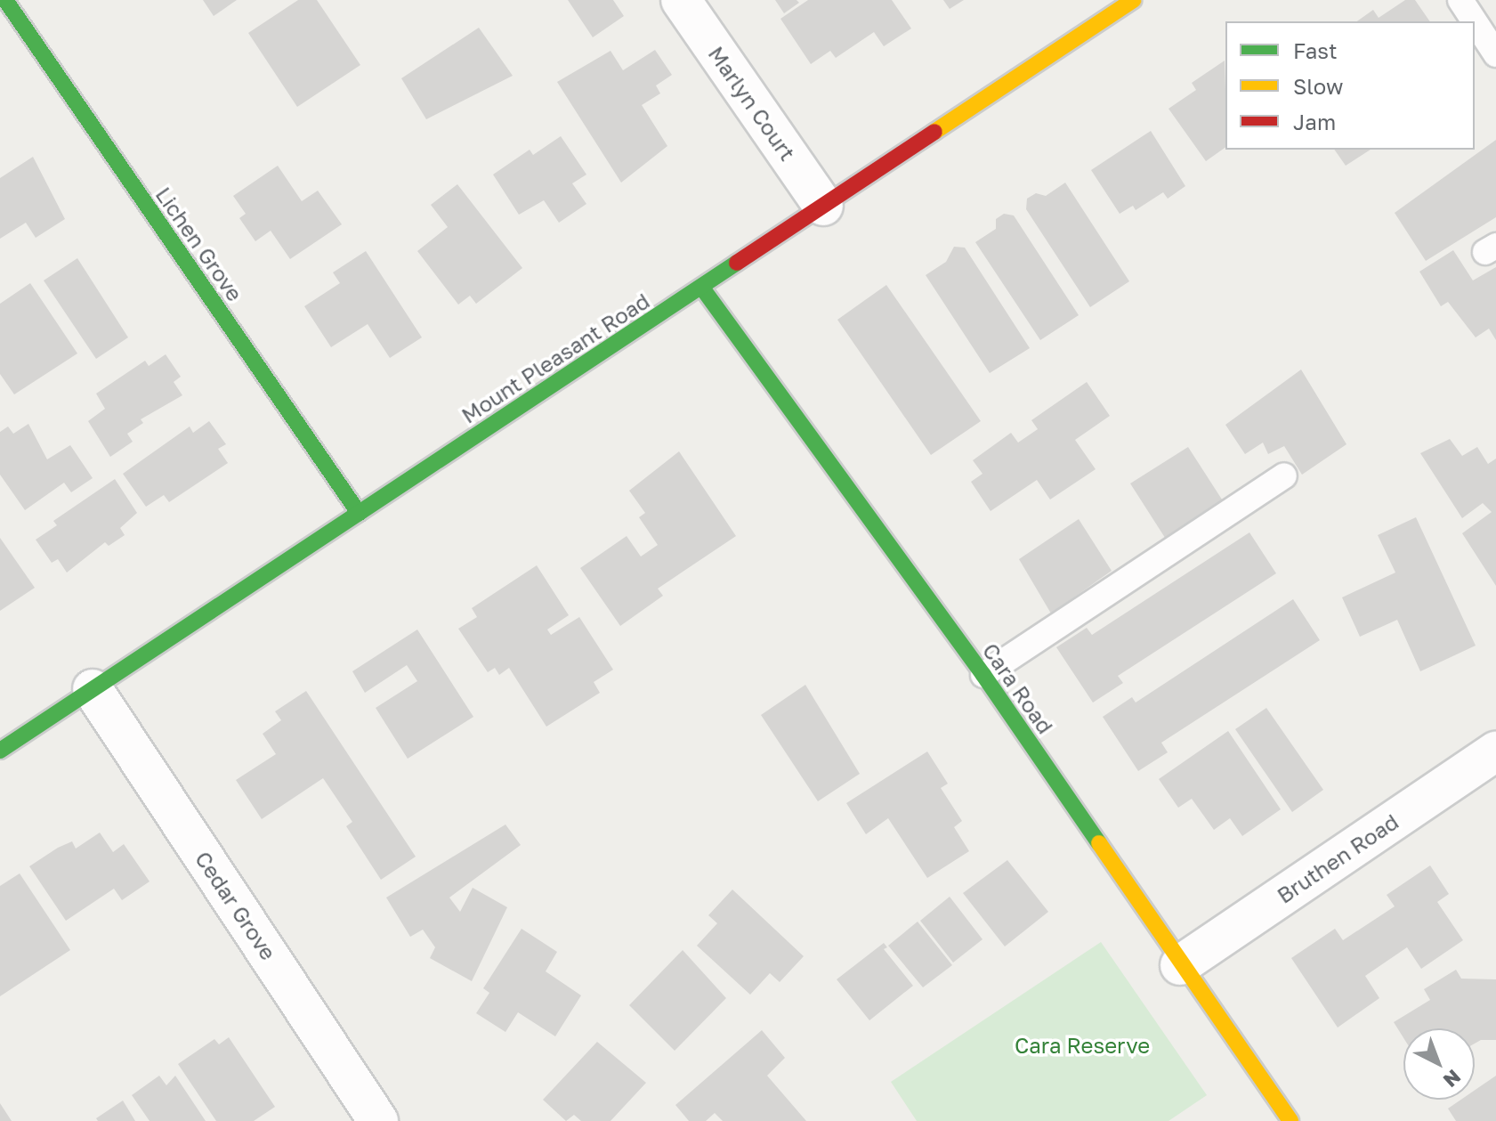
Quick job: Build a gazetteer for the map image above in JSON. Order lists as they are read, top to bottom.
{
  "streets": {
    "street": [
      "Marlyn Court",
      "Lichen Grove",
      "Mount Pleasant Road",
      "Cara Road",
      "Bruthen Road",
      "Cedar Grove"
    ]
  },
  "crossings": [
    ["Marlyn Court", "Mount Pleasant Road"],
    ["Lichen Grove", "Mount Pleasant Road"],
    ["Mount Pleasant Road", "Cara Road"],
    ["Mount Pleasant Road", "Cedar Grove"],
    ["Cara Road", "Bruthen Road"]
  ],
  "parks": ["Cara Reserve"],
  "legend": ["Fast", "Slow", "Jam"],
  "north": "bottom right"
}
